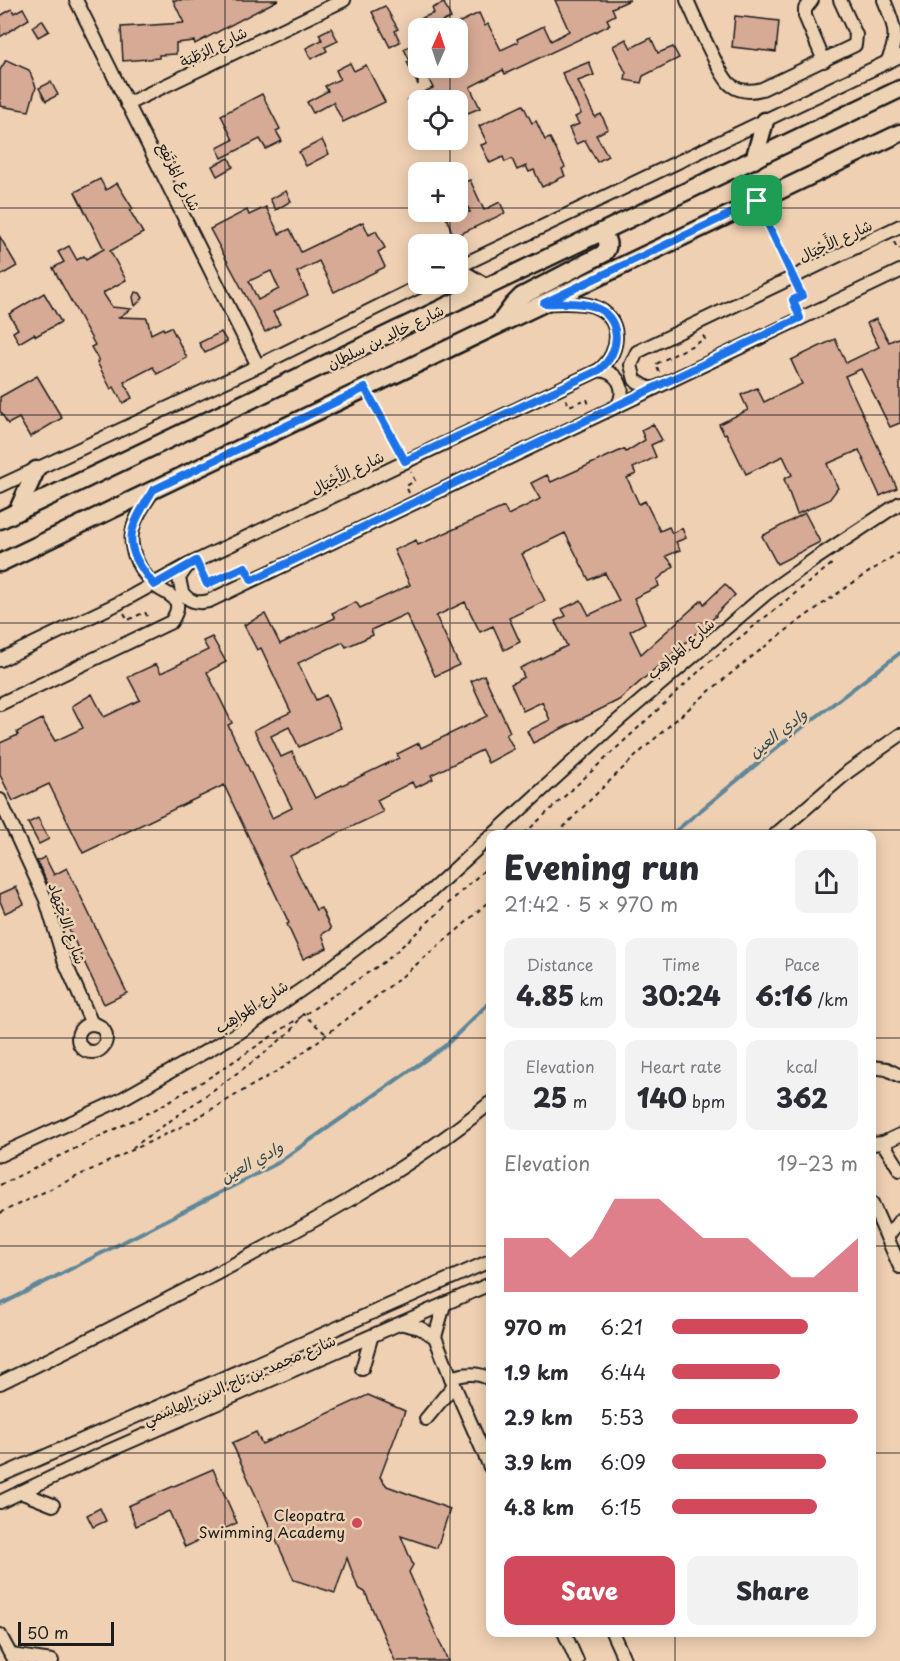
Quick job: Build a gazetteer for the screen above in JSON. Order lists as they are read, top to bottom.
{
  "streets": {
    "main road": ["شارع خالِد بن سلطان"],
    "street": [
      "شارع الرُطَبَة",
      "شارع المُرْتَفِع",
      "شارع الأَجْيَال",
      "شارع المَواهِب",
      "شارع الاجْتِهاد",
      "شارع محمد بن تاج الدين الهاشمي"
    ]
  },
  "crossings": [
    ["شارع الرُطَبَة", "شارع المُرْتَفِع"]
  ],
  "water": ["وادي العين"],
  "places": ["Cleopatra Swimming Academy"],
  "scale_bar": "50 m",
  "north": "top",
  "page": {
    "map_buttons": ["+", "−"],
    "heading": ["Evening run", "21:42 · 5 × 970 m"],
    "stats": [
      ["Distance", "4.85 km"],
      ["Time", "30:24"],
      ["Pace", "6:16 /km"],
      ["Elevation", "25 m"],
      ["Heart rate", "140 bpm"],
      ["kcal", "362"]
    ],
    "chart": ["Elevation", "19–23 m"],
    "list": [
      {
        "name": "970 m",
        "note": "6:21"
      },
      {
        "name": "1.9 km",
        "note": "6:44"
      },
      {
        "name": "2.9 km",
        "note": "5:53"
      },
      {
        "name": "3.9 km",
        "note": "6:09"
      },
      {
        "name": "4.8 km",
        "note": "6:15"
      }
    ],
    "buttons": ["Save", "Share"],
    "scale": "50 m"
  }
}
